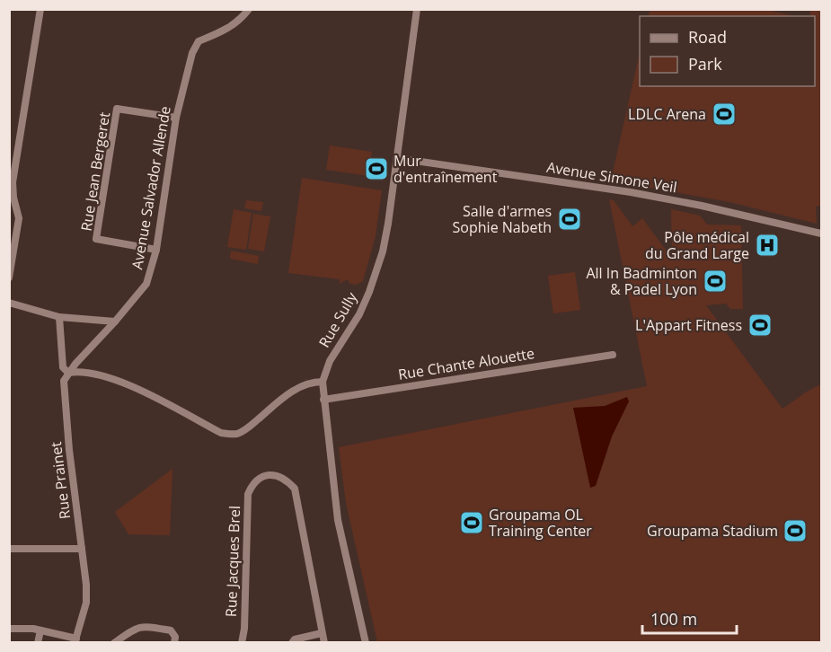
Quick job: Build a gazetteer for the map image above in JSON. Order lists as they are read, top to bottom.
{
  "streets": {
    "street": [
      "Rue Jean Bergeret",
      "Avenue Simone Veil",
      "Avenue Salvador Allende",
      "Rue Sully",
      "Rue Chante Alouette",
      "Rue Prainet",
      "Rue Jacques Brel"
    ]
  },
  "crossings": [
    ["Rue Jean Bergeret", "Avenue Salvador Allende"],
    ["Avenue Simone Veil", "Rue Sully"],
    ["Avenue Salvador Allende", "Rue Prainet"],
    ["Rue Sully", "Rue Chante Alouette"]
  ],
  "places": {
    "sports": [
      "LDLC Arena",
      "Mur d'entraînement",
      "Salle d'armes Sophie Nabeth",
      "All In Badminton & Padel Lyon",
      "L'Appart Fitness",
      "Groupama OL Training Center",
      "Groupama Stadium"
    ],
    "hospital": ["Pôle médical du Grand Large"]
  },
  "legend": ["Road", "Park"],
  "scale_bar": "100 m"
}
